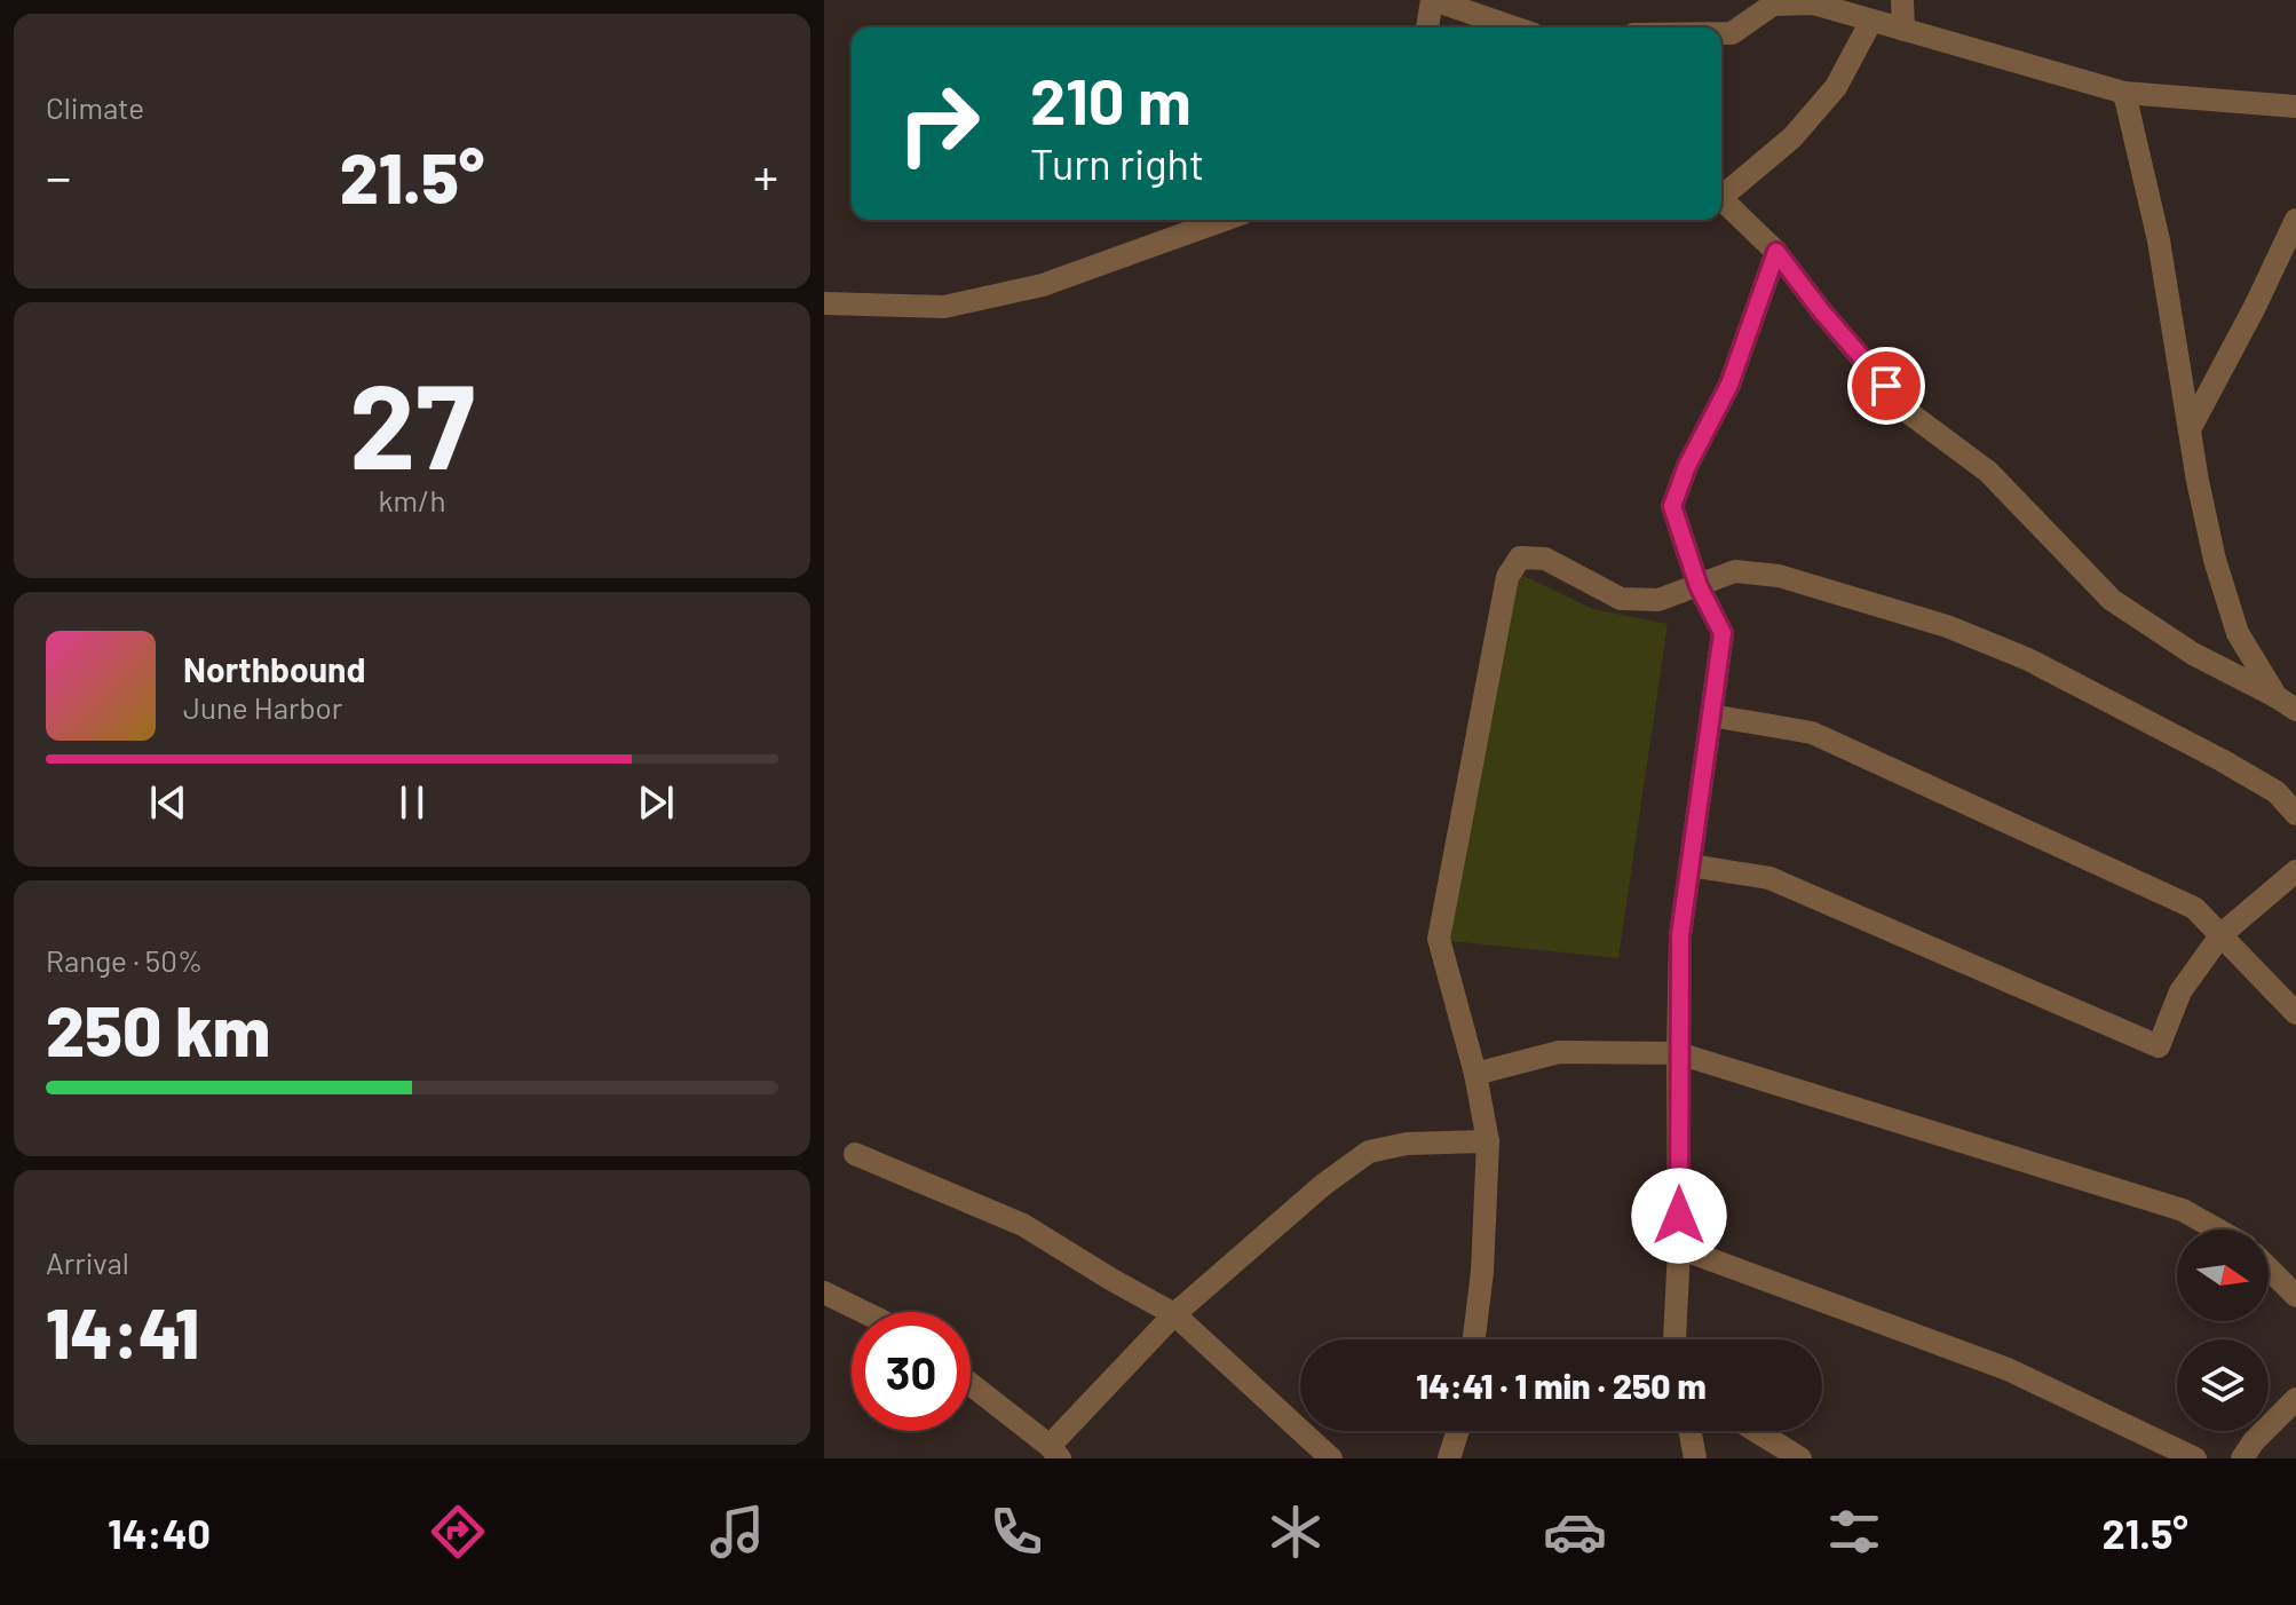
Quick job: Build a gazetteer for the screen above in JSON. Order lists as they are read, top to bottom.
{
  "north": "right",
  "page": {
    "tile": [
      "Climate",
      ["27", "km/h"],
      ["Range · 50%", "250 km"],
      ["Arrival", "14:41"]
    ],
    "turn": ["210 m", "Turn right"],
    "heat": ["−", "21.5°", "+"],
    "song": ["Northbound", "June Harbor"],
    "limit": "30",
    "trip": "14:41 · 1 min · 250 m",
    "tabs": ["14:40", "21.5°"]
  }
}
